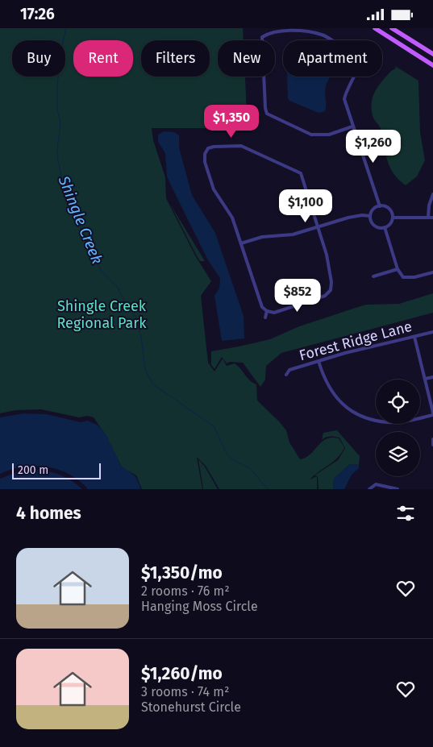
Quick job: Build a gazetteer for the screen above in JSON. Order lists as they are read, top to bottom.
{
  "streets": {
    "street": ["Forest Ridge Lane"]
  },
  "water": ["Shingle Creek"],
  "parks": ["Shingle Creek Regional Park"],
  "scale_bar": "200 m",
  "page": {
    "status": "17:26",
    "chip": [
      "Buy",
      "Rent",
      "Filters",
      "New",
      "Apartment"
    ],
    "price": [
      "$1,350",
      "$1,260",
      "$1,100",
      "$852"
    ],
    "scale": "200 m",
    "heading": "4 homes",
    "list": [
      {
        "name": "$1,350/mo",
        "note": "2 rooms · 76 m² · Hanging Moss Circle"
      },
      {
        "name": "$1,260/mo",
        "note": "3 rooms · 74 m² · Stonehurst Circle"
      }
    ]
  }
}
